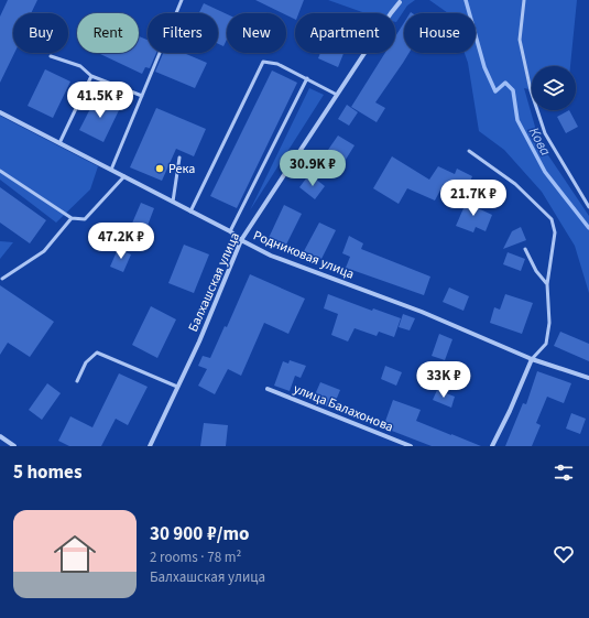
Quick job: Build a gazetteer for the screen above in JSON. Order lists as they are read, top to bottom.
{
  "streets": {
    "street": ["Родниковая улица", "Балхашская улица", "улица Балахонова"]
  },
  "crossings": [
    ["Родниковая улица", "Балхашская улица"]
  ],
  "water": ["Кова"],
  "places": ["Река"],
  "page": {
    "chip": [
      "Buy",
      "Rent",
      "Filters",
      "New",
      "Apartment",
      "House"
    ],
    "price": [
      "41.5K ₽",
      "30.9K ₽",
      "21.7K ₽",
      "47.2K ₽",
      "33K ₽"
    ],
    "heading": "5 homes",
    "list": [
      {
        "name": "30 900 ₽/mo",
        "note": "2 rooms · 78 m² · Балхашская улица"
      }
    ]
  }
}
